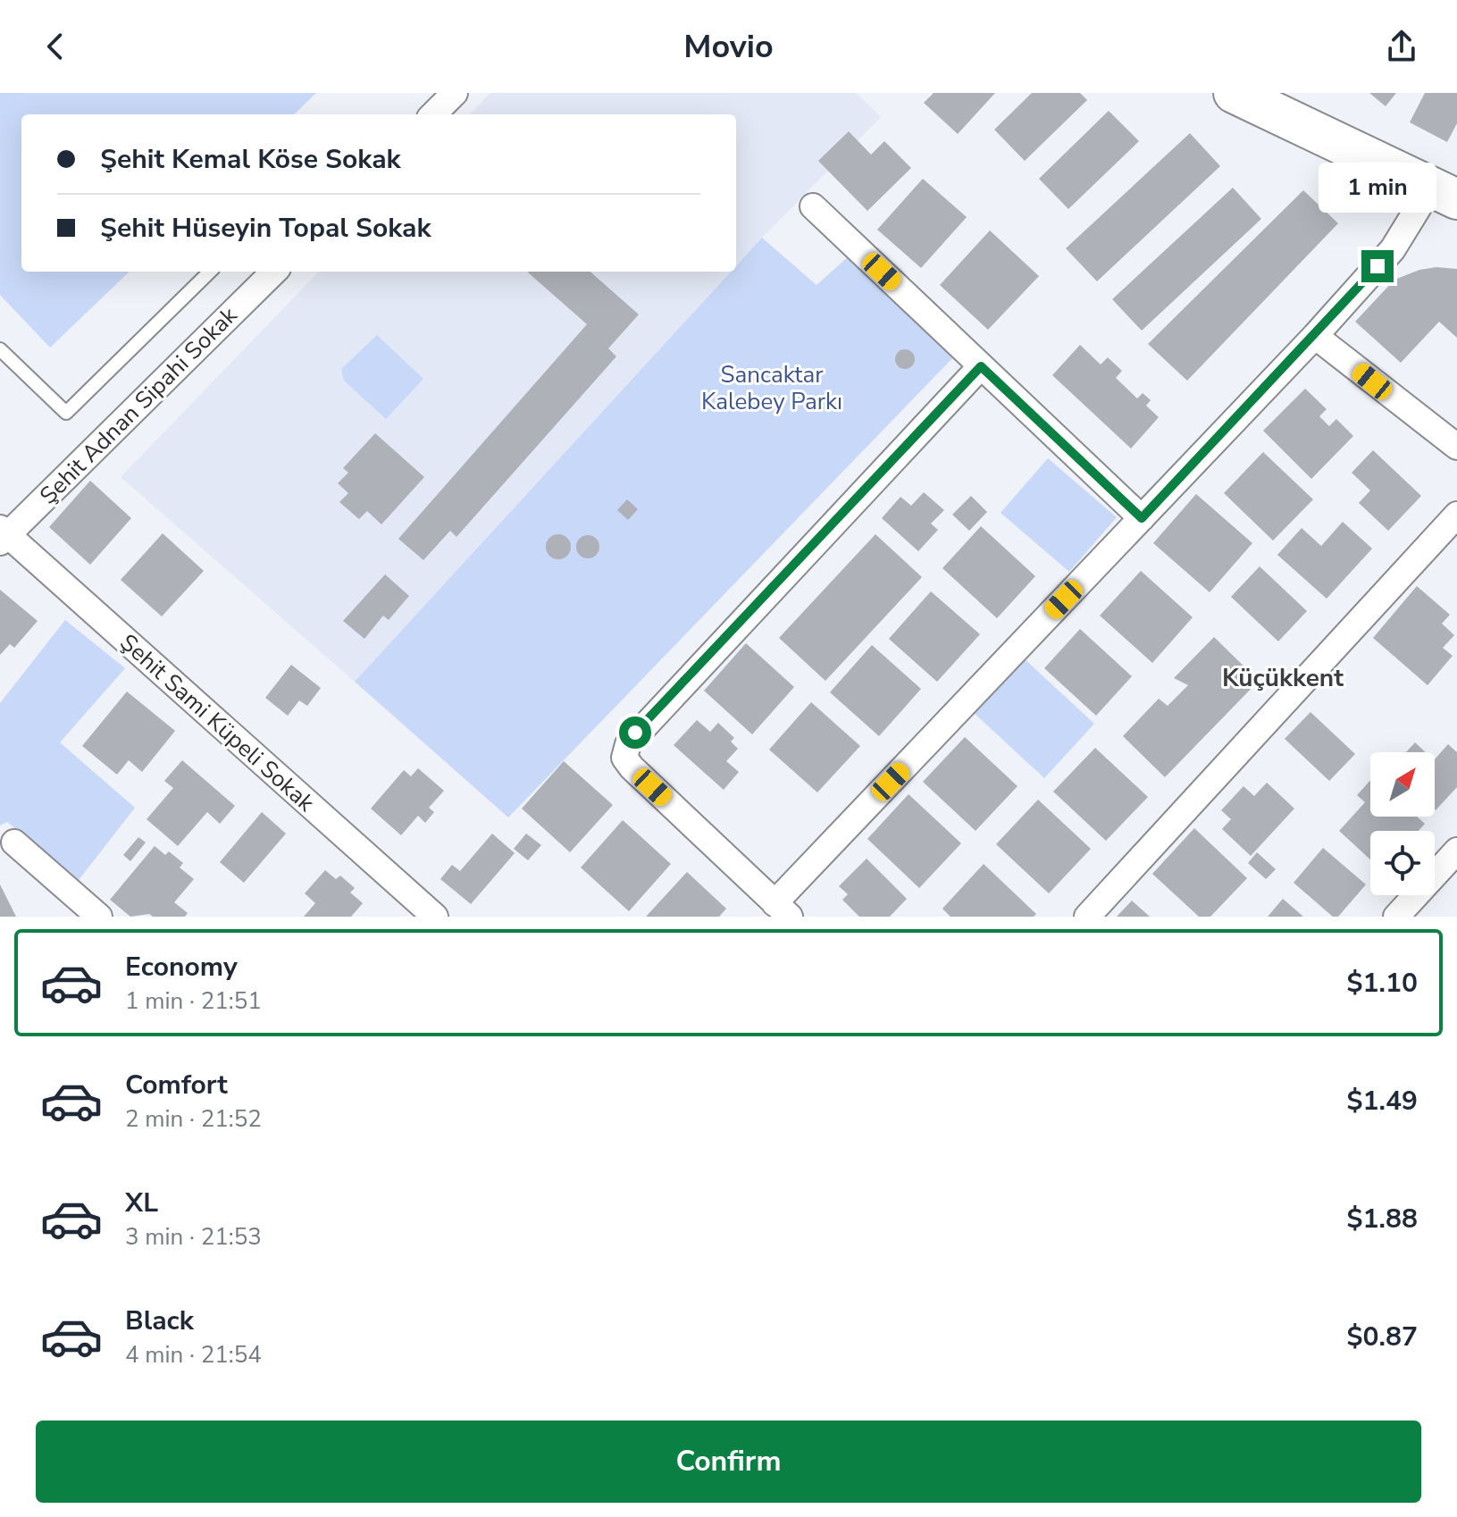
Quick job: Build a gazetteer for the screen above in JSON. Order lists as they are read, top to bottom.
{
  "streets": {
    "street": ["Şehit Adnan Sipahi Sokak", "Şehit Sami Küpeli Sokak"]
  },
  "crossings": [
    ["Şehit Adnan Sipahi Sokak", "Şehit Sami Küpeli Sokak"]
  ],
  "districts": ["Küçükkent"],
  "parks": ["Sancaktar Kalebey Parkı"],
  "north": "top right",
  "page": {
    "header": "Movio",
    "banner": ["Şehit Kemal Köse Sokak", "Şehit Hüseyin Topal Sokak"],
    "bubble": "1 min",
    "list": [
      {
        "name": "Economy",
        "note": "1 min · 21:51",
        "value": "$1.10"
      },
      {
        "name": "Comfort",
        "note": "2 min · 21:52",
        "value": "$1.49"
      },
      {
        "name": "XL",
        "note": "3 min · 21:53",
        "value": "$1.88"
      },
      {
        "name": "Black",
        "note": "4 min · 21:54",
        "value": "$0.87"
      }
    ],
    "buttons": "Confirm"
  }
}
